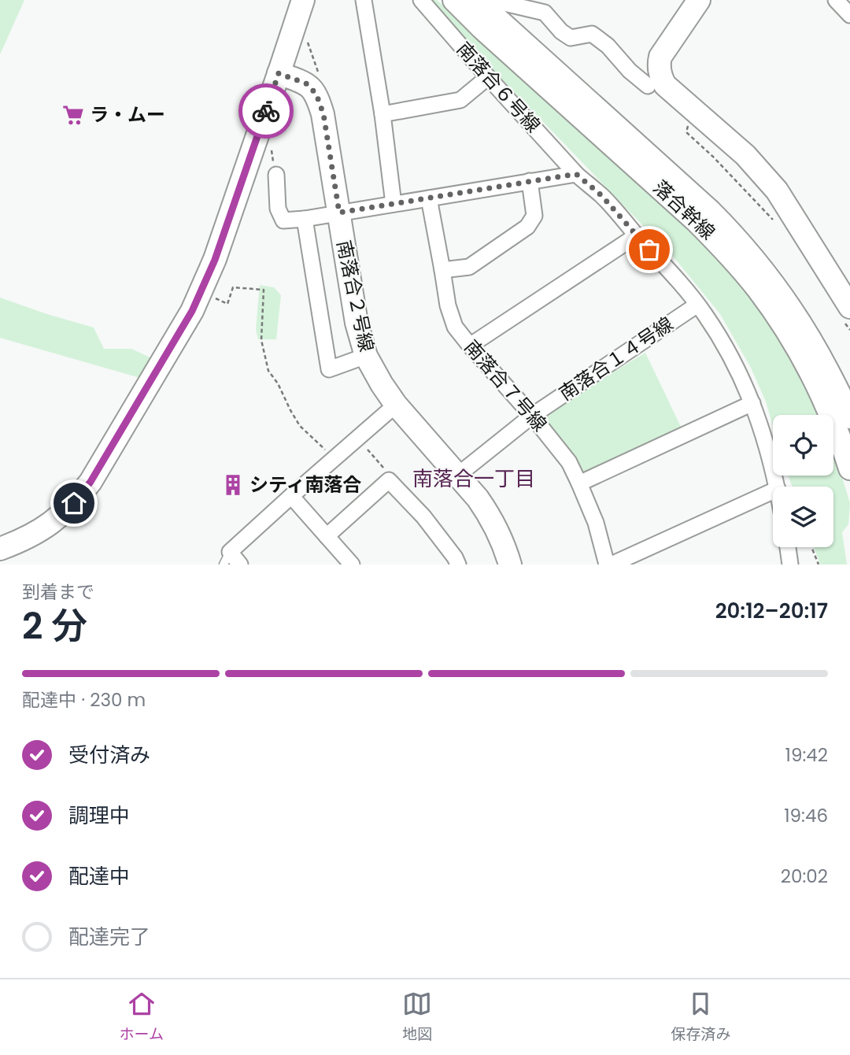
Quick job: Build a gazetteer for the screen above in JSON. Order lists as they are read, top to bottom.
{
  "streets": {
    "street": [
      "南落合６号線",
      "落合幹線",
      "南落合２号線",
      "南落合１４号線",
      "南落合７号線"
    ]
  },
  "crossings": [
    ["南落合６号線", "南落合１４号線"],
    ["南落合２号線", "南落合１４号線"],
    ["南落合１４号線", "南落合７号線"]
  ],
  "districts": ["南落合一丁目"],
  "places": {
    "supermarket": ["ラ・ムー"],
    "building": ["シティ南落合"]
  },
  "page": {
    "heading": ["2 分", "到着まで", "20:12–20:17"],
    "bar": "配達中 · 230 m",
    "list": [
      ["受付済み", "19:42"],
      ["調理中", "19:46"],
      ["配達中", "20:02"],
      "配達完了"
    ],
    "tabs": ["ホーム", "地図", "保存済み"]
  }
}
